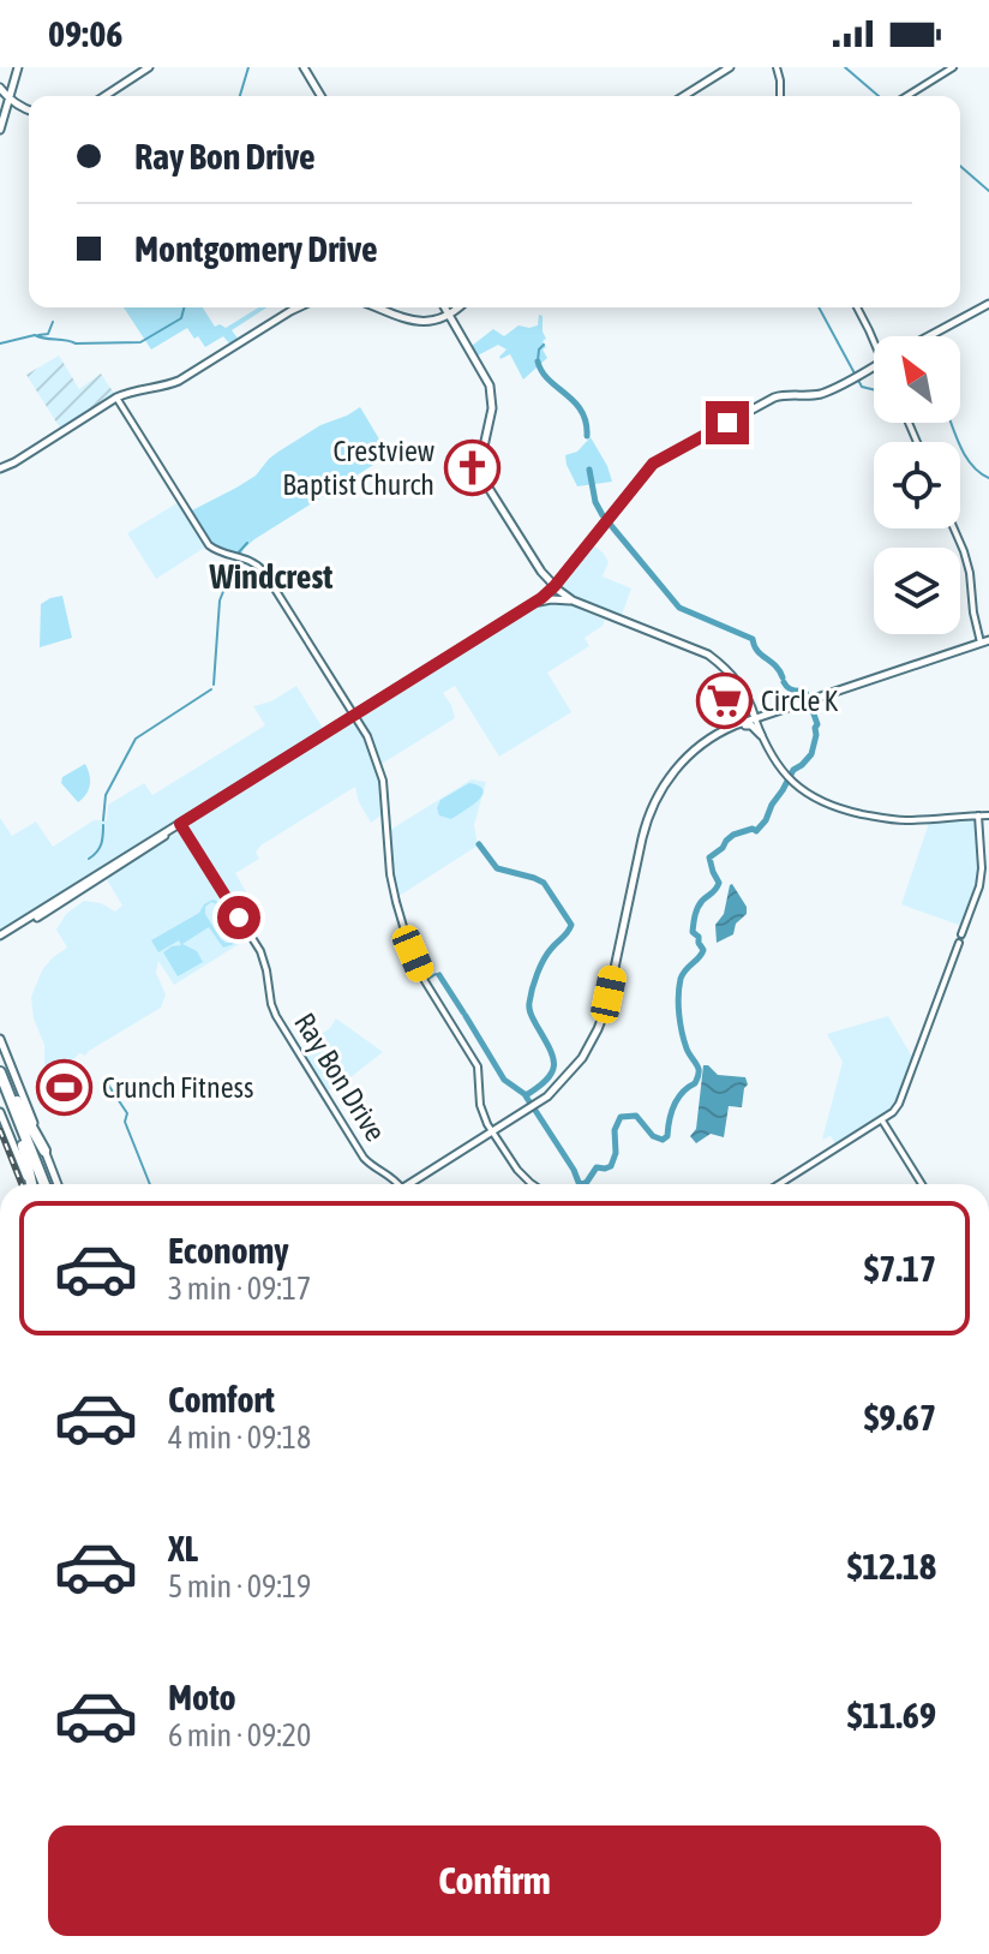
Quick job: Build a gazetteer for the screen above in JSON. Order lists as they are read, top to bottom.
{
  "streets": {
    "street": ["Ray Bon Drive"]
  },
  "districts": ["Windcrest"],
  "places": {
    "church": ["Crestview Baptist Church"],
    "supermarket": ["Circle K"],
    "sports": ["Crunch Fitness"]
  },
  "north": "top left",
  "page": {
    "status": "09:06",
    "banner": ["Ray Bon Drive", "Montgomery Drive"],
    "list": [
      {
        "name": "Economy",
        "note": "3 min · 09:17",
        "value": "$7.17"
      },
      {
        "name": "Comfort",
        "note": "4 min · 09:18",
        "value": "$9.67"
      },
      {
        "name": "XL",
        "note": "5 min · 09:19",
        "value": "$12.18"
      },
      {
        "name": "Moto",
        "note": "6 min · 09:20",
        "value": "$11.69"
      }
    ],
    "buttons": "Confirm"
  }
}
